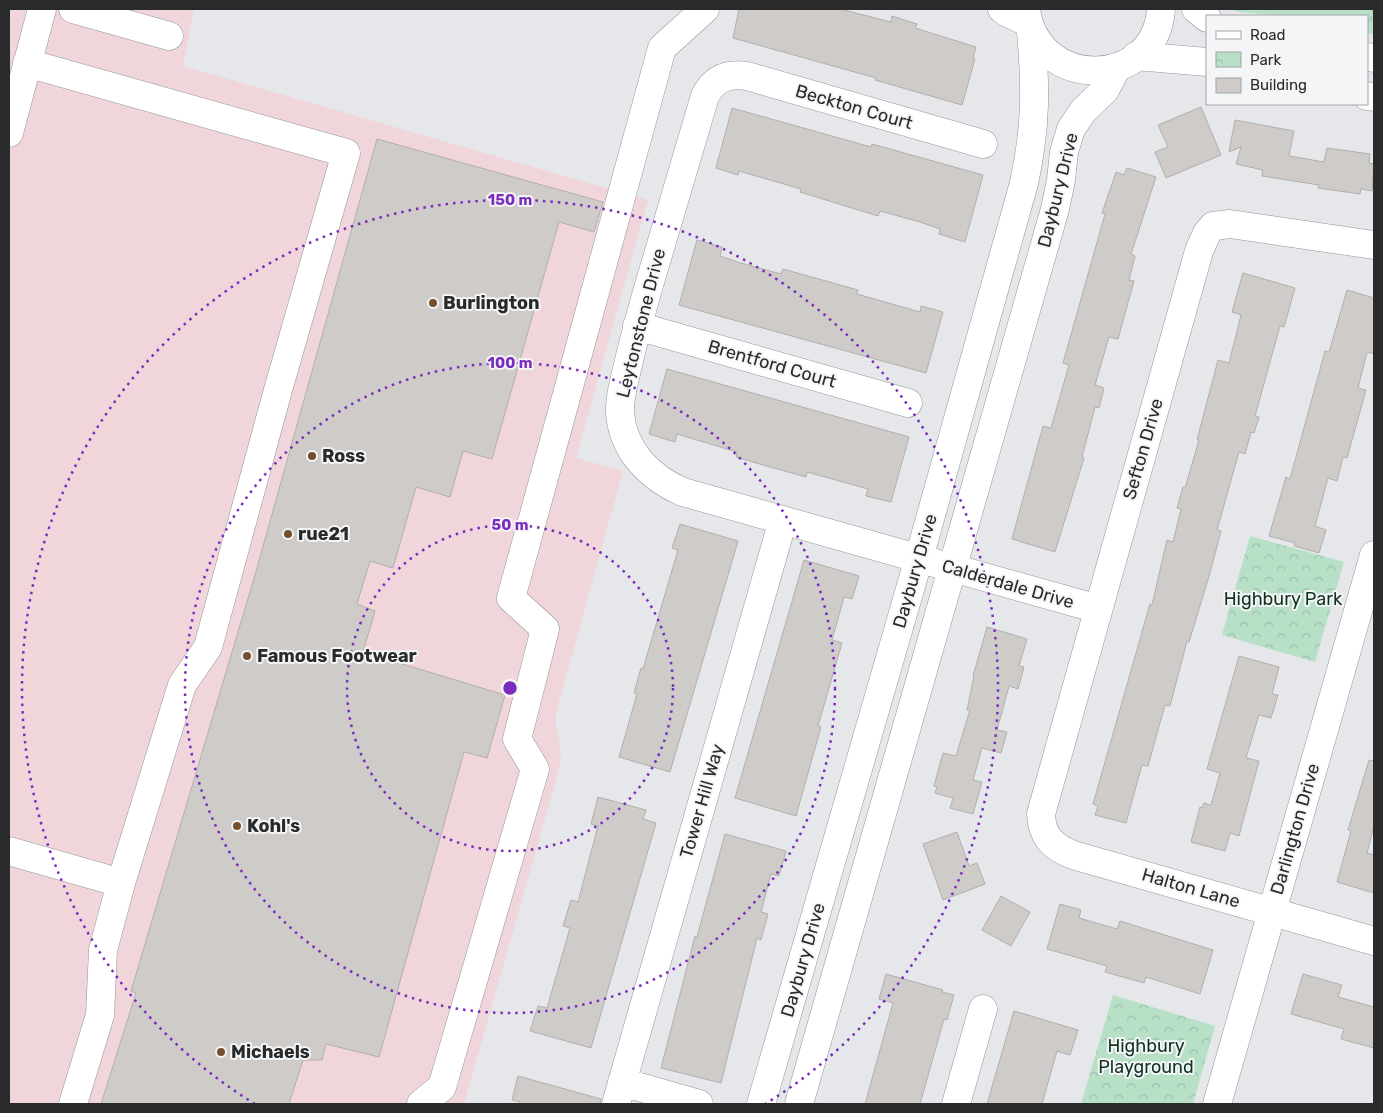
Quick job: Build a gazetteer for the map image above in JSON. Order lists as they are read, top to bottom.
{
  "streets": {
    "street": [
      "Beckton Court",
      "Daybury Drive",
      "Leytonstone Drive",
      "Brentford Court",
      "Sefton Drive",
      "Calderdale Drive",
      "Tower Hill Way",
      "Darlington Drive",
      "Halton Lane"
    ]
  },
  "crossings": [
    ["Beckton Court", "Leytonstone Drive"],
    ["Daybury Drive", "Leytonstone Drive"],
    ["Daybury Drive", "Calderdale Drive"],
    ["Leytonstone Drive", "Brentford Court"],
    ["Leytonstone Drive", "Calderdale Drive"],
    ["Leytonstone Drive", "Tower Hill Way"],
    ["Sefton Drive", "Calderdale Drive"],
    ["Sefton Drive", "Halton Lane"],
    ["Darlington Drive", "Halton Lane"]
  ],
  "parks": ["Highbury Park", "Highbury Playground"],
  "places": [
    "Burlington",
    "Ross",
    "rue21",
    "Famous Footwear",
    "Kohl's",
    "Michaels"
  ],
  "legend": ["Road", "Park", "Building"],
  "rings": ["150 m", "100 m", "50 m"]
}
